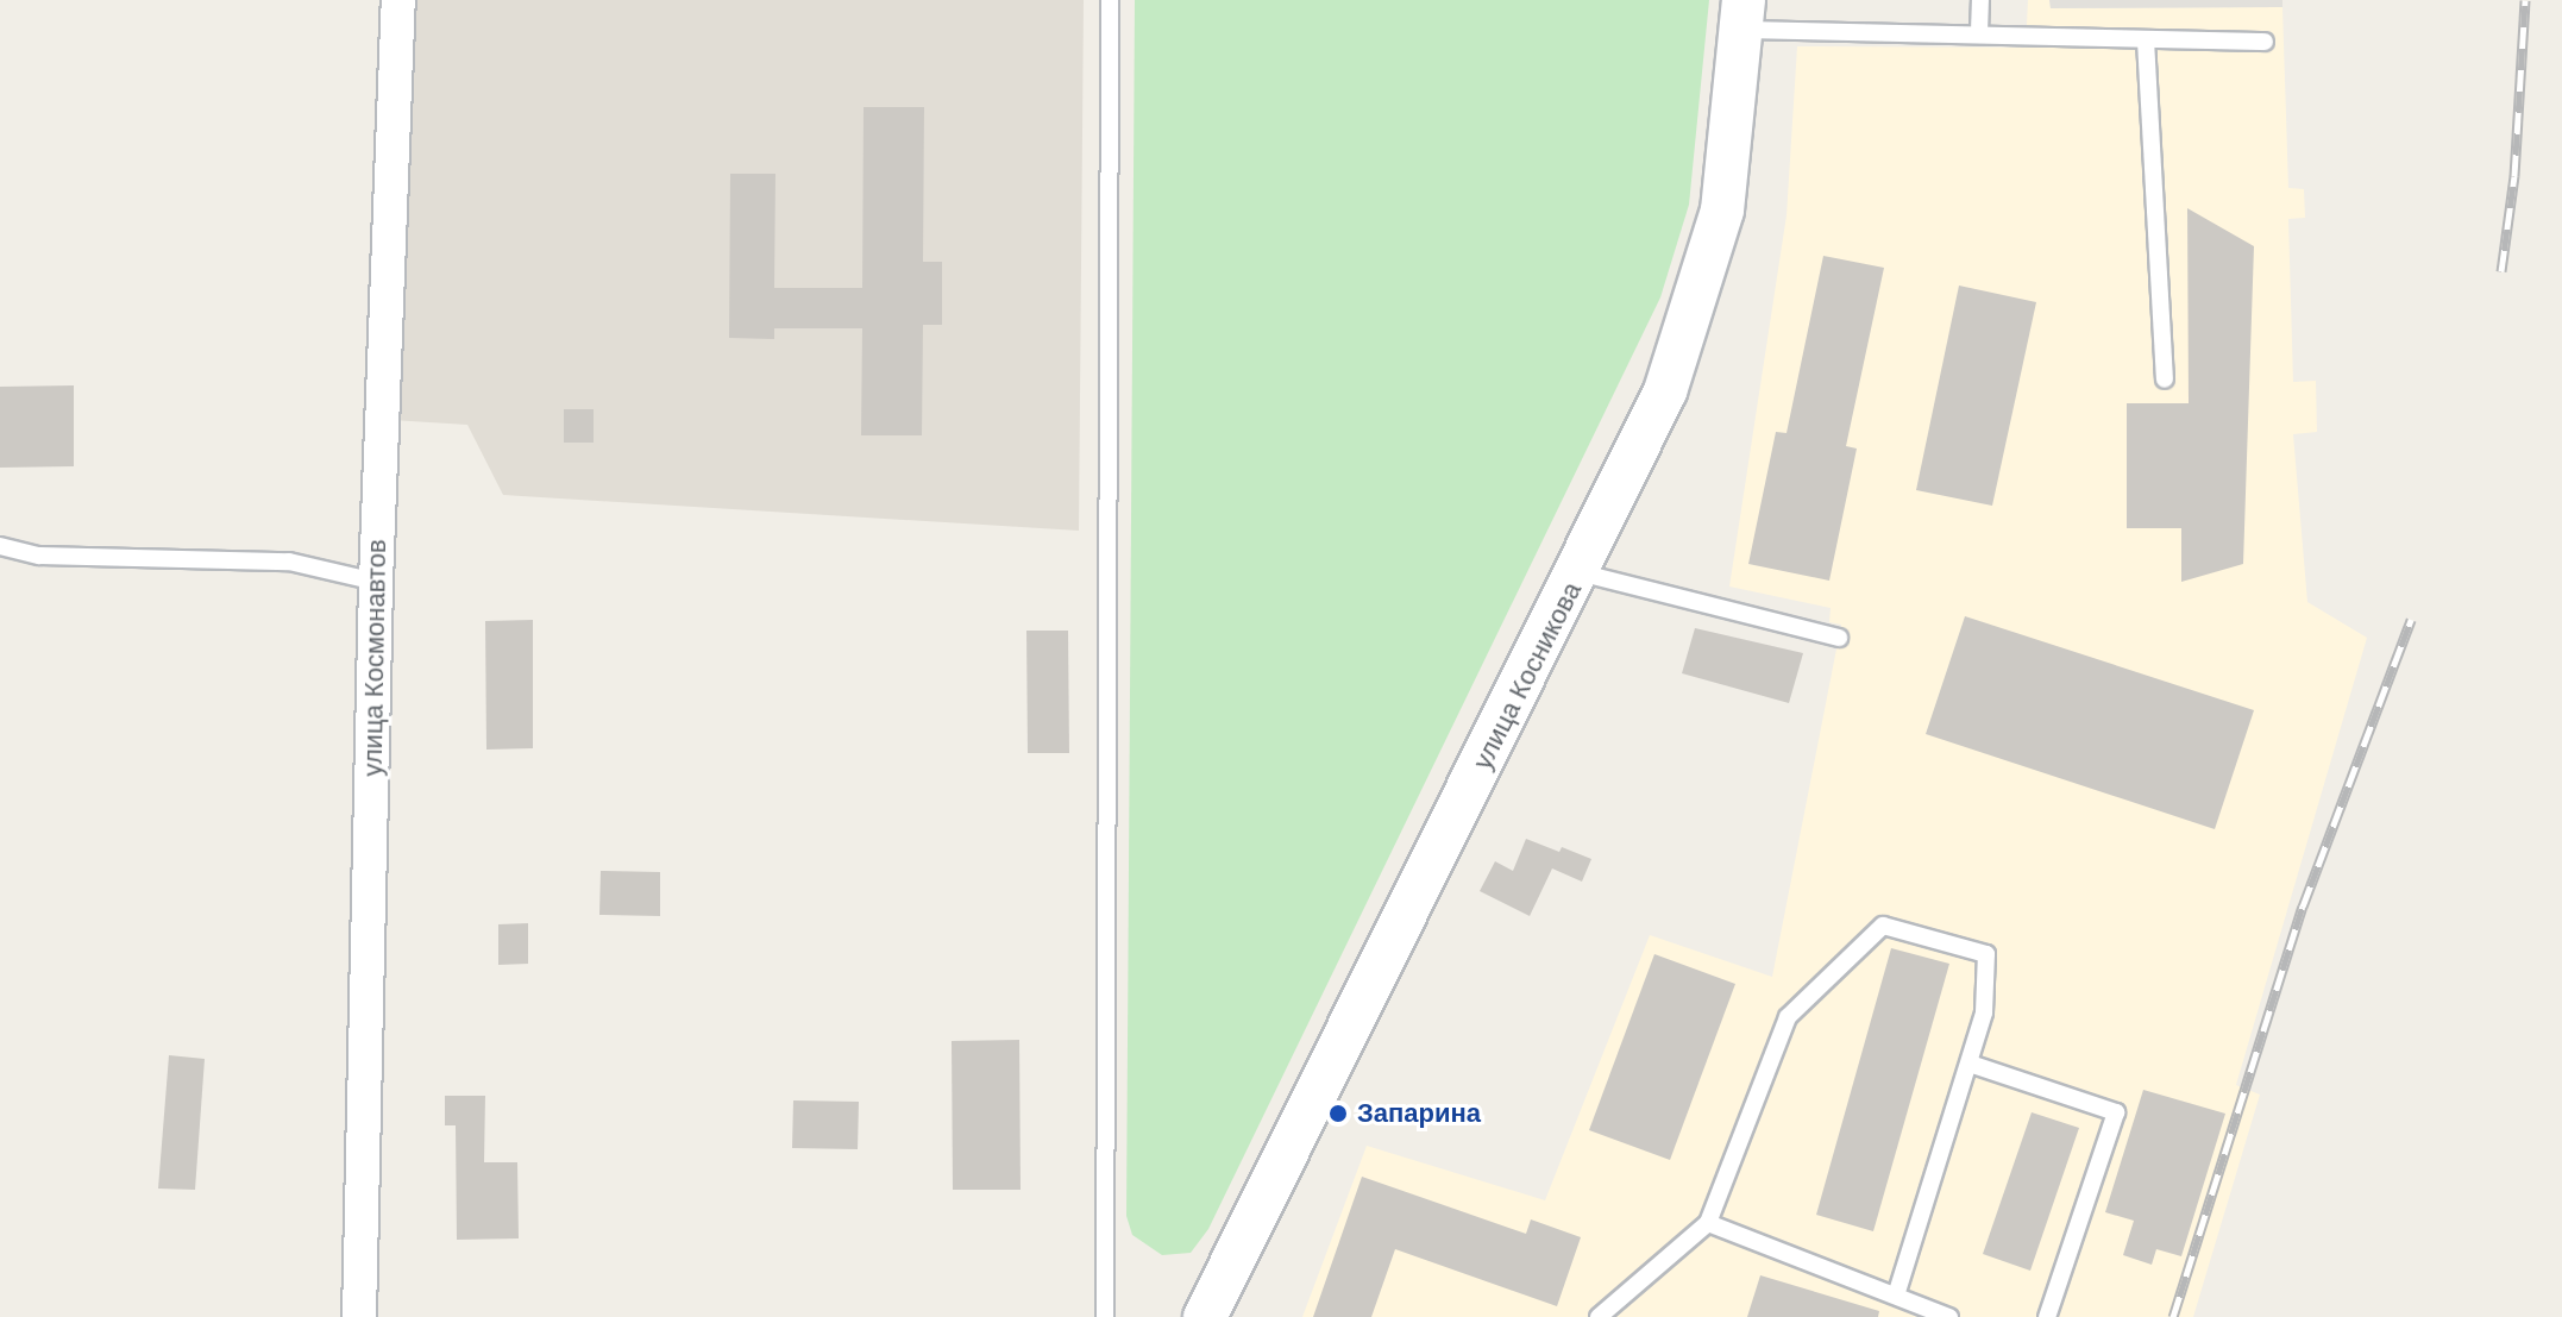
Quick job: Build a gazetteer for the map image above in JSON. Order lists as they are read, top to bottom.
{
  "streets": {
    "street": ["улица Космонавтов", "улица Косникова"]
  },
  "places": ["Запарина"]
}
